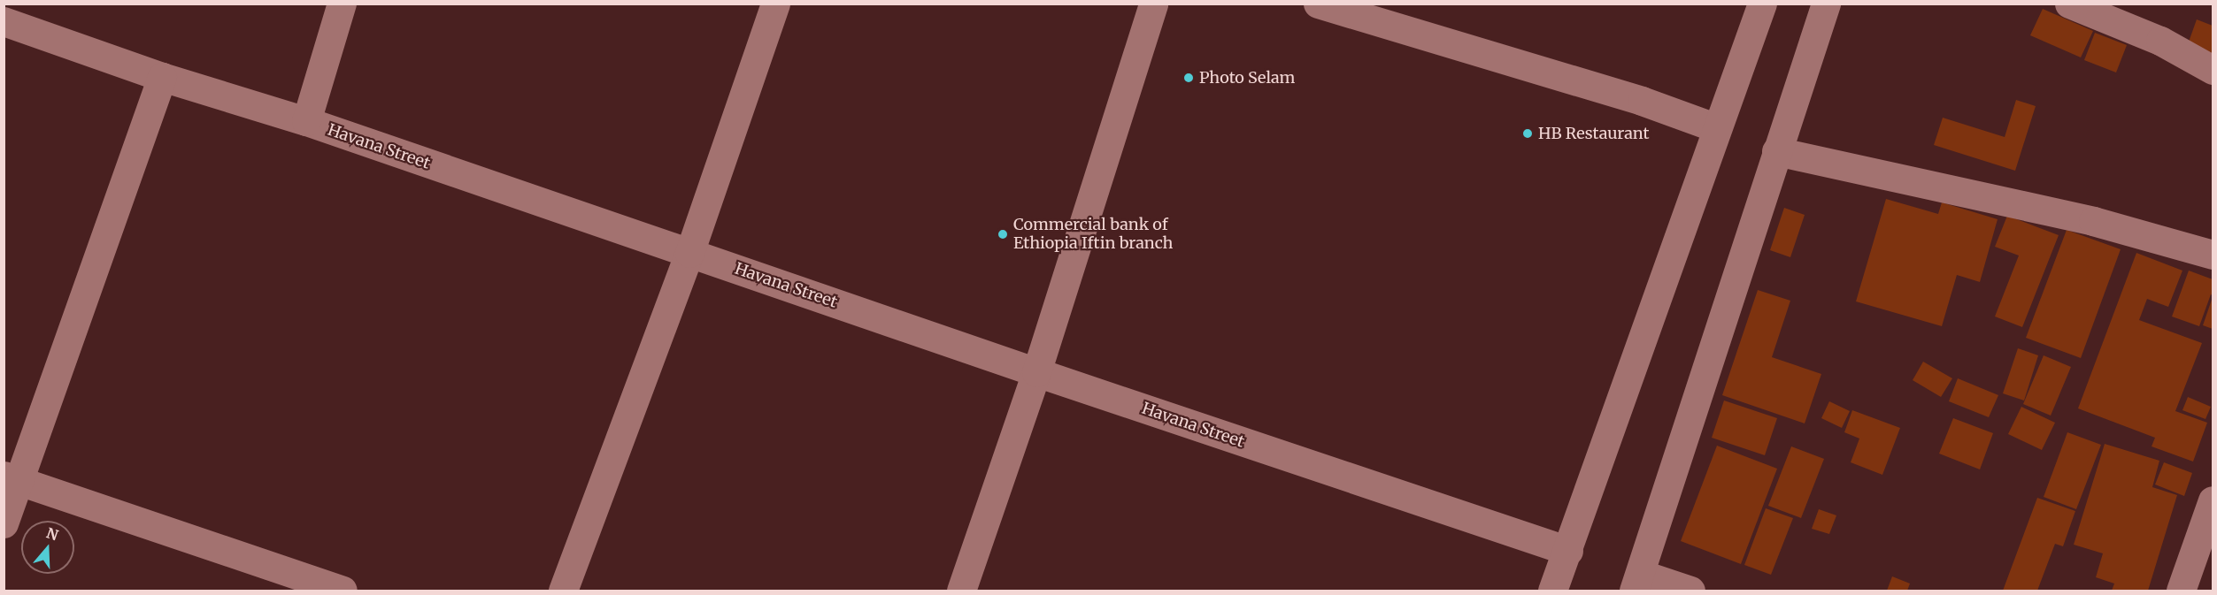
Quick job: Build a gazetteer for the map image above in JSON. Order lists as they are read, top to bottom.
{
  "streets": {
    "street": ["Havana Street"]
  },
  "places": ["Photo Selam", "HB Restaurant", "Commercial bank of Ethiopia Iftin branch"],
  "north": "top"
}
